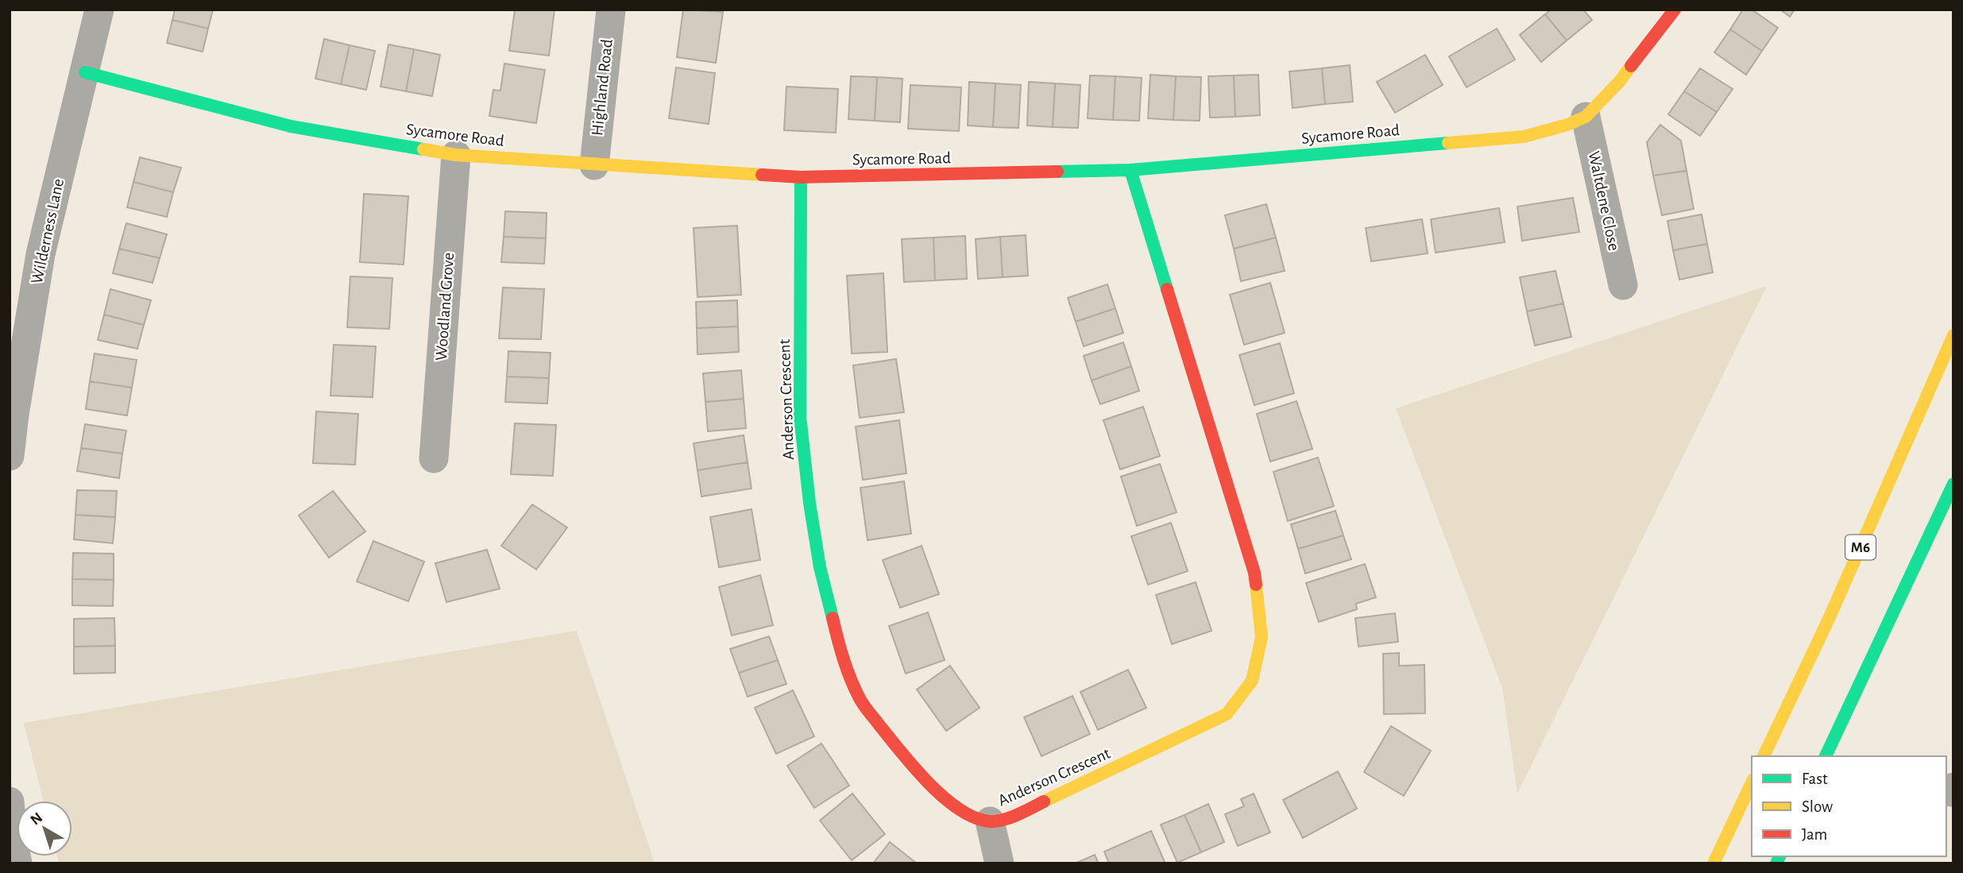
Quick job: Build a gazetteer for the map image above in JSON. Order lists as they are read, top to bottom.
{
  "streets": {
    "main road": ["Sycamore Road", "Anderson Crescent", "M6"],
    "street": [
      "Highland Road",
      "Waltdene Close",
      "Wilderness Lane",
      "Woodland Grove"
    ]
  },
  "crossings": [
    ["Highland Road", "Sycamore Road"],
    ["Sycamore Road", "Waltdene Close"],
    ["Sycamore Road", "Wilderness Lane"],
    ["Sycamore Road", "Woodland Grove"],
    ["Sycamore Road", "Anderson Crescent"]
  ],
  "legend": ["Fast", "Slow", "Jam"],
  "north": "top left"
}
